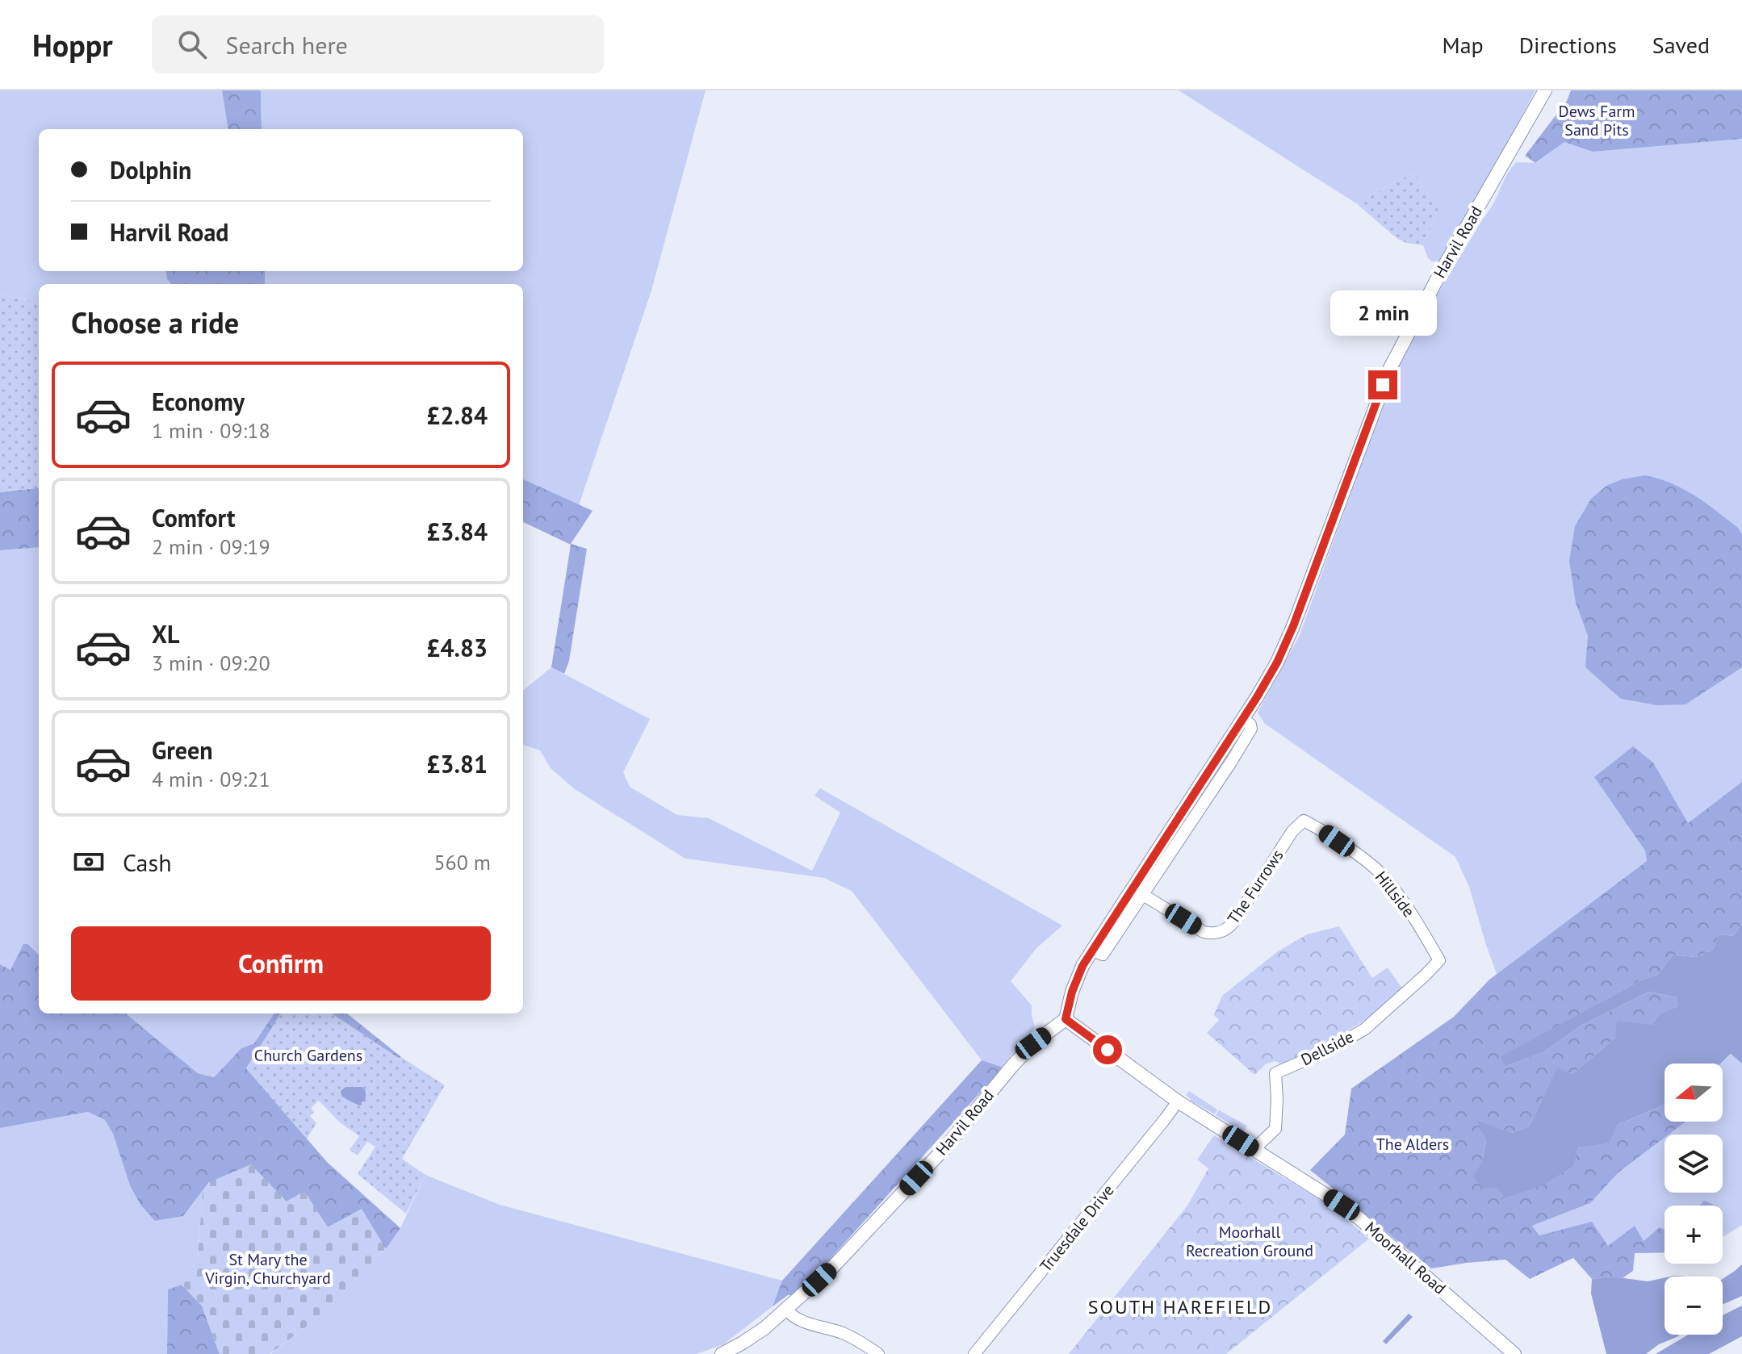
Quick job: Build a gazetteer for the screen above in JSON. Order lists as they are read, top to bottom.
{
  "streets": {
    "street": [
      "Harvil Road",
      "The Furrows",
      "Hillside",
      "Dellside",
      "Truesdale Drive",
      "Moorhall Road"
    ]
  },
  "crossings": [
    ["Harvil Road", "The Furrows"],
    ["Harvil Road", "Moorhall Road"],
    ["The Furrows", "Hillside"],
    ["Hillside", "Dellside"],
    ["Dellside", "Moorhall Road"],
    ["Truesdale Drive", "Moorhall Road"]
  ],
  "districts": ["SOUTH HAREFIELD"],
  "parks": [
    "Dews Farm Sand Pits",
    "Church Gardens",
    "The Alders",
    "Moorhall Recreation Ground",
    "St Mary the Virgin, Churchyard"
  ],
  "north": "left",
  "page": {
    "header": "Hoppr",
    "search": "Search here",
    "nav": ["Map", "Directions", "Saved"],
    "banner": ["Dolphin", "Harvil Road"],
    "heading": "Choose a ride",
    "bubble": "2 min",
    "list": [
      {
        "name": "Economy",
        "note": "1 min · 09:18",
        "value": "£2.84"
      },
      {
        "name": "Comfort",
        "note": "2 min · 09:19",
        "value": "£3.84"
      },
      {
        "name": "XL",
        "note": "3 min · 09:20",
        "value": "£4.83"
      },
      {
        "name": "Green",
        "note": "4 min · 09:21",
        "value": "£3.81"
      }
    ],
    "pay": ["Cash", "560 m"],
    "buttons": "Confirm",
    "map_buttons": ["+", "−"]
  }
}
